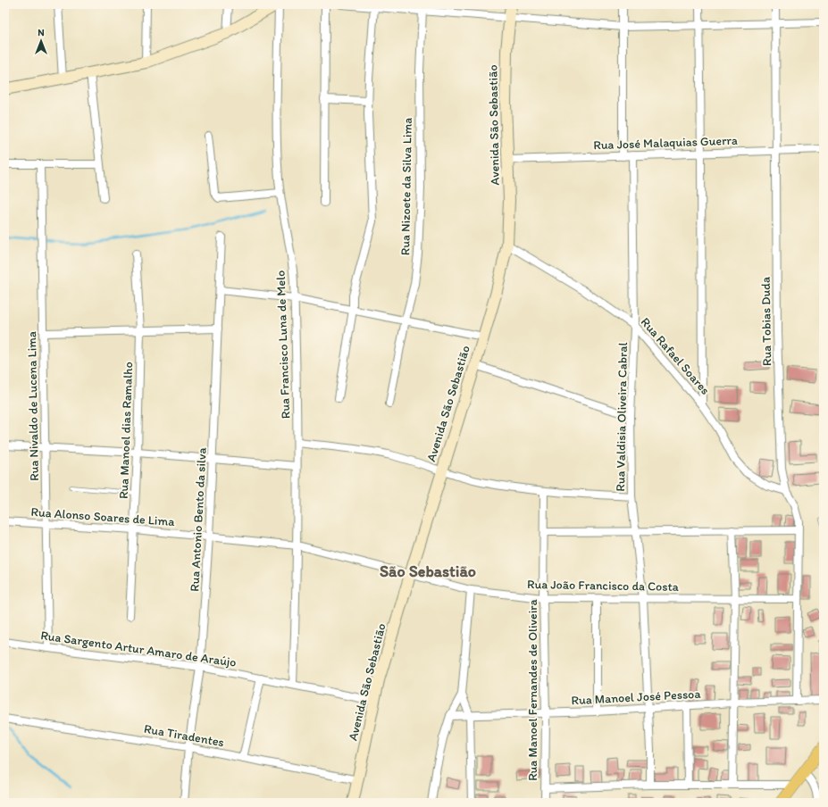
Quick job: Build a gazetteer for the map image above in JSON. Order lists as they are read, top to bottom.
{
  "streets": {
    "main road": ["Avenida São Sebastião"],
    "street": [
      "Rua José Malaquias Guerra",
      "Rua Nizoete da Silva Lima",
      "Rua Tobias Duda",
      "Rua Francisco Luna de Melo",
      "Rua Rafael Soares",
      "Rua Nivaldo de Lucena Lima",
      "Rua Valdisia Oliveira Cabral",
      "Rua Manoel dias Ramalho",
      "Rua Alonso Soares de Lima",
      "Rua Antonio Bento da silva",
      "Rua João Francisco da Costa",
      "Rua Sargento Artur Amaro de Araújo",
      "Rua Manoel Fernandes de Oliveira",
      "Rua Manoel José Pessoa",
      "Rua Tiradentes"
    ]
  },
  "crossings": [
    ["Avenida São Sebastião", "Rua José Malaquias Guerra"],
    ["Avenida São Sebastião", "Rua Rafael Soares"],
    ["Avenida São Sebastião", "Rua Alonso Soares de Lima"],
    ["Avenida São Sebastião", "Rua João Francisco da Costa"],
    ["Avenida São Sebastião", "Rua Sargento Artur Amaro de Araújo"],
    ["Avenida São Sebastião", "Rua Tiradentes"],
    ["Rua José Malaquias Guerra", "Rua Tobias Duda"],
    ["Rua José Malaquias Guerra", "Rua Valdisia Oliveira Cabral"],
    ["Rua Tobias Duda", "Rua Rafael Soares"],
    ["Rua Tobias Duda", "Rua João Francisco da Costa"],
    ["Rua Tobias Duda", "Rua Manoel José Pessoa"],
    ["Rua Francisco Luna de Melo", "Rua Alonso Soares de Lima"],
    ["Rua Francisco Luna de Melo", "Rua Sargento Artur Amaro de Araújo"],
    ["Rua Rafael Soares", "Rua Valdisia Oliveira Cabral"],
    ["Rua Nivaldo de Lucena Lima", "Rua Alonso Soares de Lima"],
    ["Rua Nivaldo de Lucena Lima", "Rua Sargento Artur Amaro de Araújo"],
    ["Rua Valdisia Oliveira Cabral", "Rua João Francisco da Costa"],
    ["Rua Valdisia Oliveira Cabral", "Rua Manoel José Pessoa"],
    ["Rua Manoel dias Ramalho", "Rua Alonso Soares de Lima"],
    ["Rua Alonso Soares de Lima", "Rua Antonio Bento da silva"],
    ["Rua Alonso Soares de Lima", "Rua João Francisco da Costa"],
    ["Rua Antonio Bento da silva", "Rua Sargento Artur Amaro de Araújo"],
    ["Rua Antonio Bento da silva", "Rua Tiradentes"],
    ["Rua João Francisco da Costa", "Rua Manoel Fernandes de Oliveira"],
    ["Rua Manoel Fernandes de Oliveira", "Rua Manoel José Pessoa"]
  ],
  "districts": ["São Sebastião"],
  "north": "top"
}
